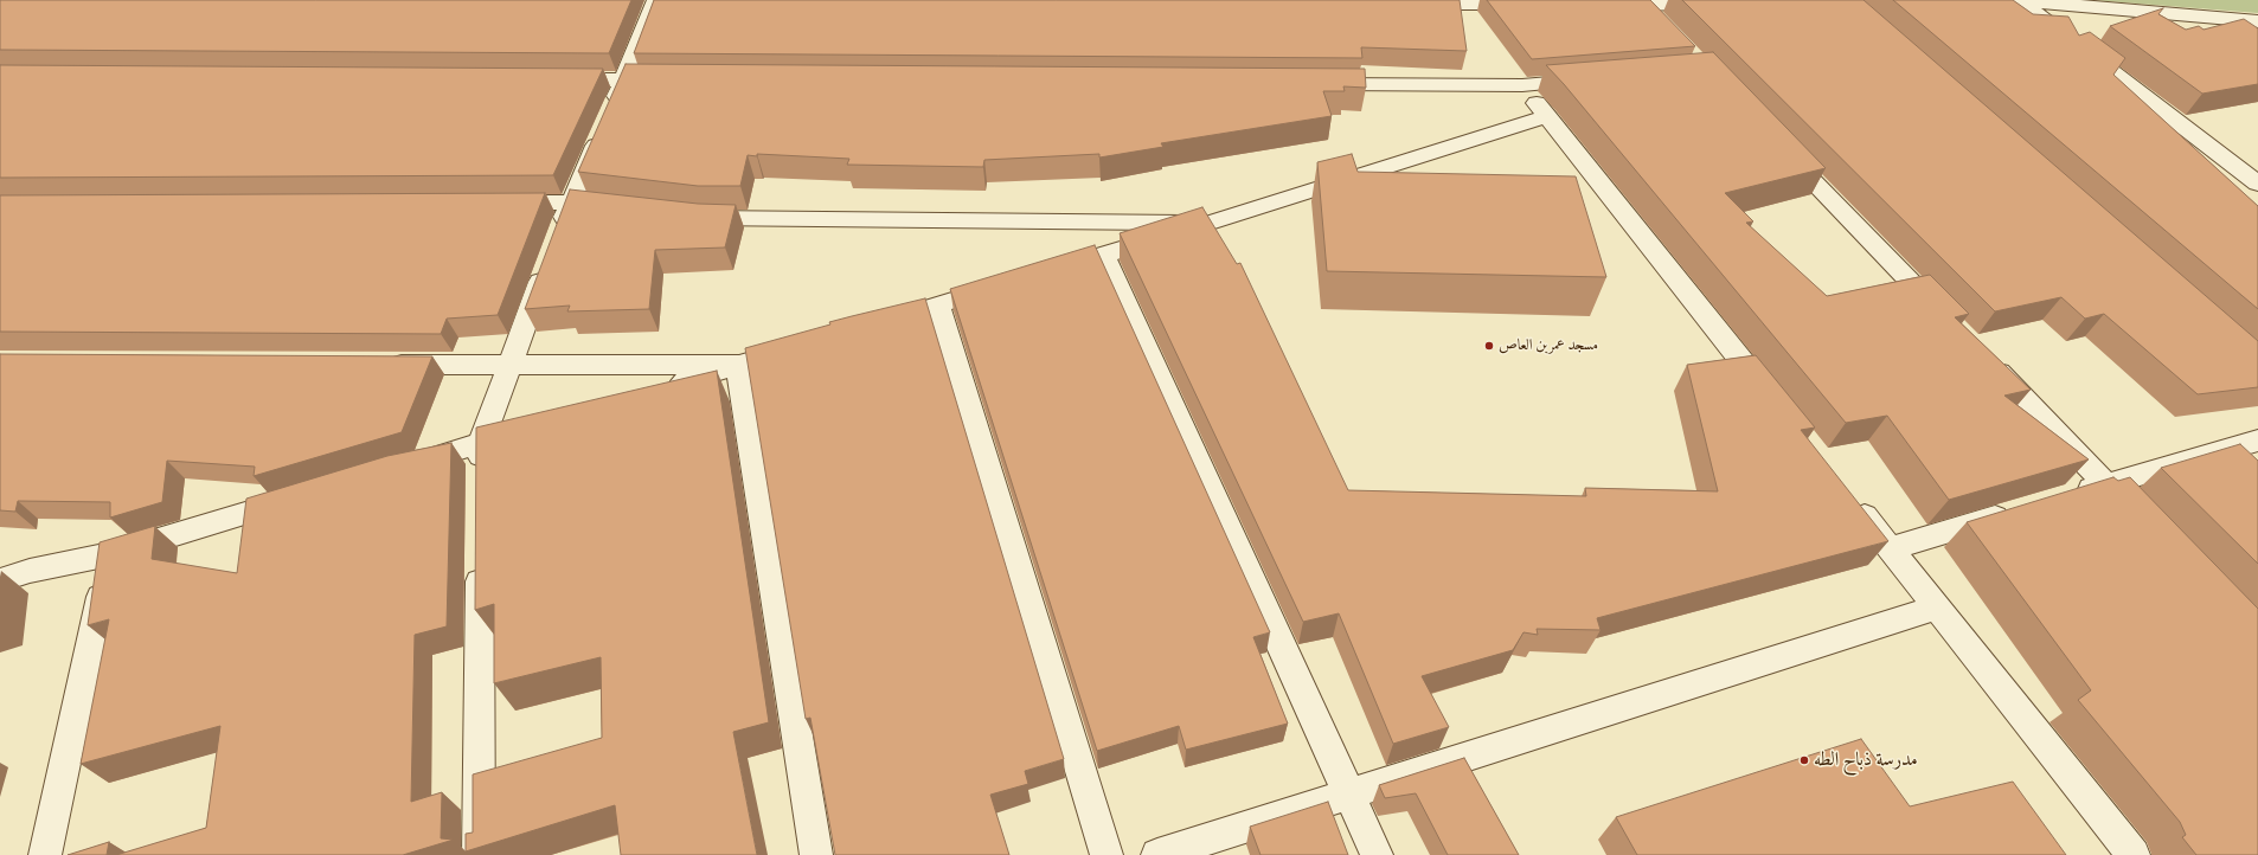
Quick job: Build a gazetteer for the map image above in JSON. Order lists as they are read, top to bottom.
{
  "places": ["مسجد عمربن العاص", "مدرسة ذباح الطه"]
}
